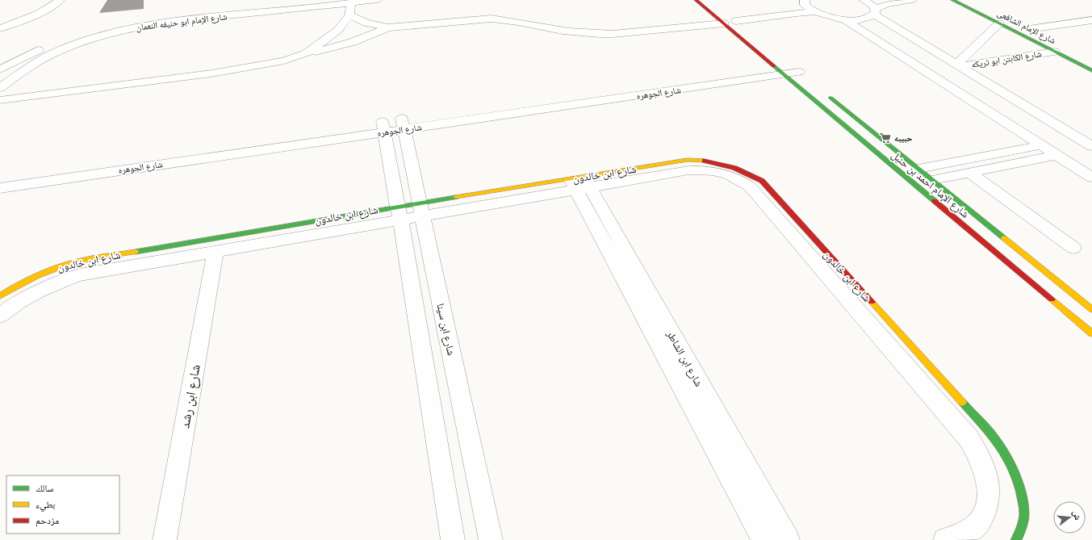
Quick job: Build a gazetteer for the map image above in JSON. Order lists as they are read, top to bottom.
{
  "streets": {
    "street": [
      "شارع الإمام ابو حنيفه النعمان",
      "شارع الإمام الشافعى",
      "شارع الكابتن ابو تريكه",
      "شارع الجوهره",
      "شارع ابن خالدون",
      "شارع الإمام احمد بن حنبل",
      "شارع ابن سينا",
      "شارع ابن الشاطر",
      "شارع ابن رشد"
    ]
  },
  "crossings": [
    ["شارع الإمام الشافعى", "شارع الكابتن ابو تريكه"],
    ["شارع الجوهره", "شارع الإمام احمد بن حنبل"],
    ["شارع الجوهره", "شارع ابن سينا"],
    ["شارع ابن خالدون", "شارع ابن سينا"],
    ["شارع ابن خالدون", "شارع ابن الشاطر"],
    ["شارع ابن خالدون", "شارع ابن رشد"]
  ],
  "places": {
    "supermarket": ["حبيبه"]
  },
  "legend": ["سالك", "بطيء", "مزدحم"],
  "north": "right"
}
